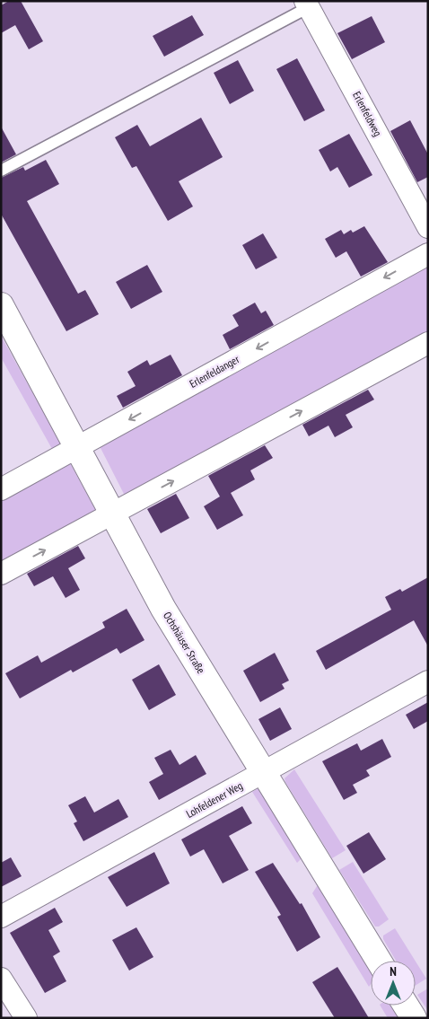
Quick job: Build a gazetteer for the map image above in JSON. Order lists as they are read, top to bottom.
{
  "streets": {
    "main road": ["Ochshäuser Straße"],
    "street": ["Erlenfeldweg", "Erlenfeldanger", "Lohfeldener Weg"]
  },
  "crossings": [
    ["Erlenfeldanger", "Ochshäuser Straße"],
    ["Ochshäuser Straße", "Lohfeldener Weg"]
  ],
  "north": "top"
}
